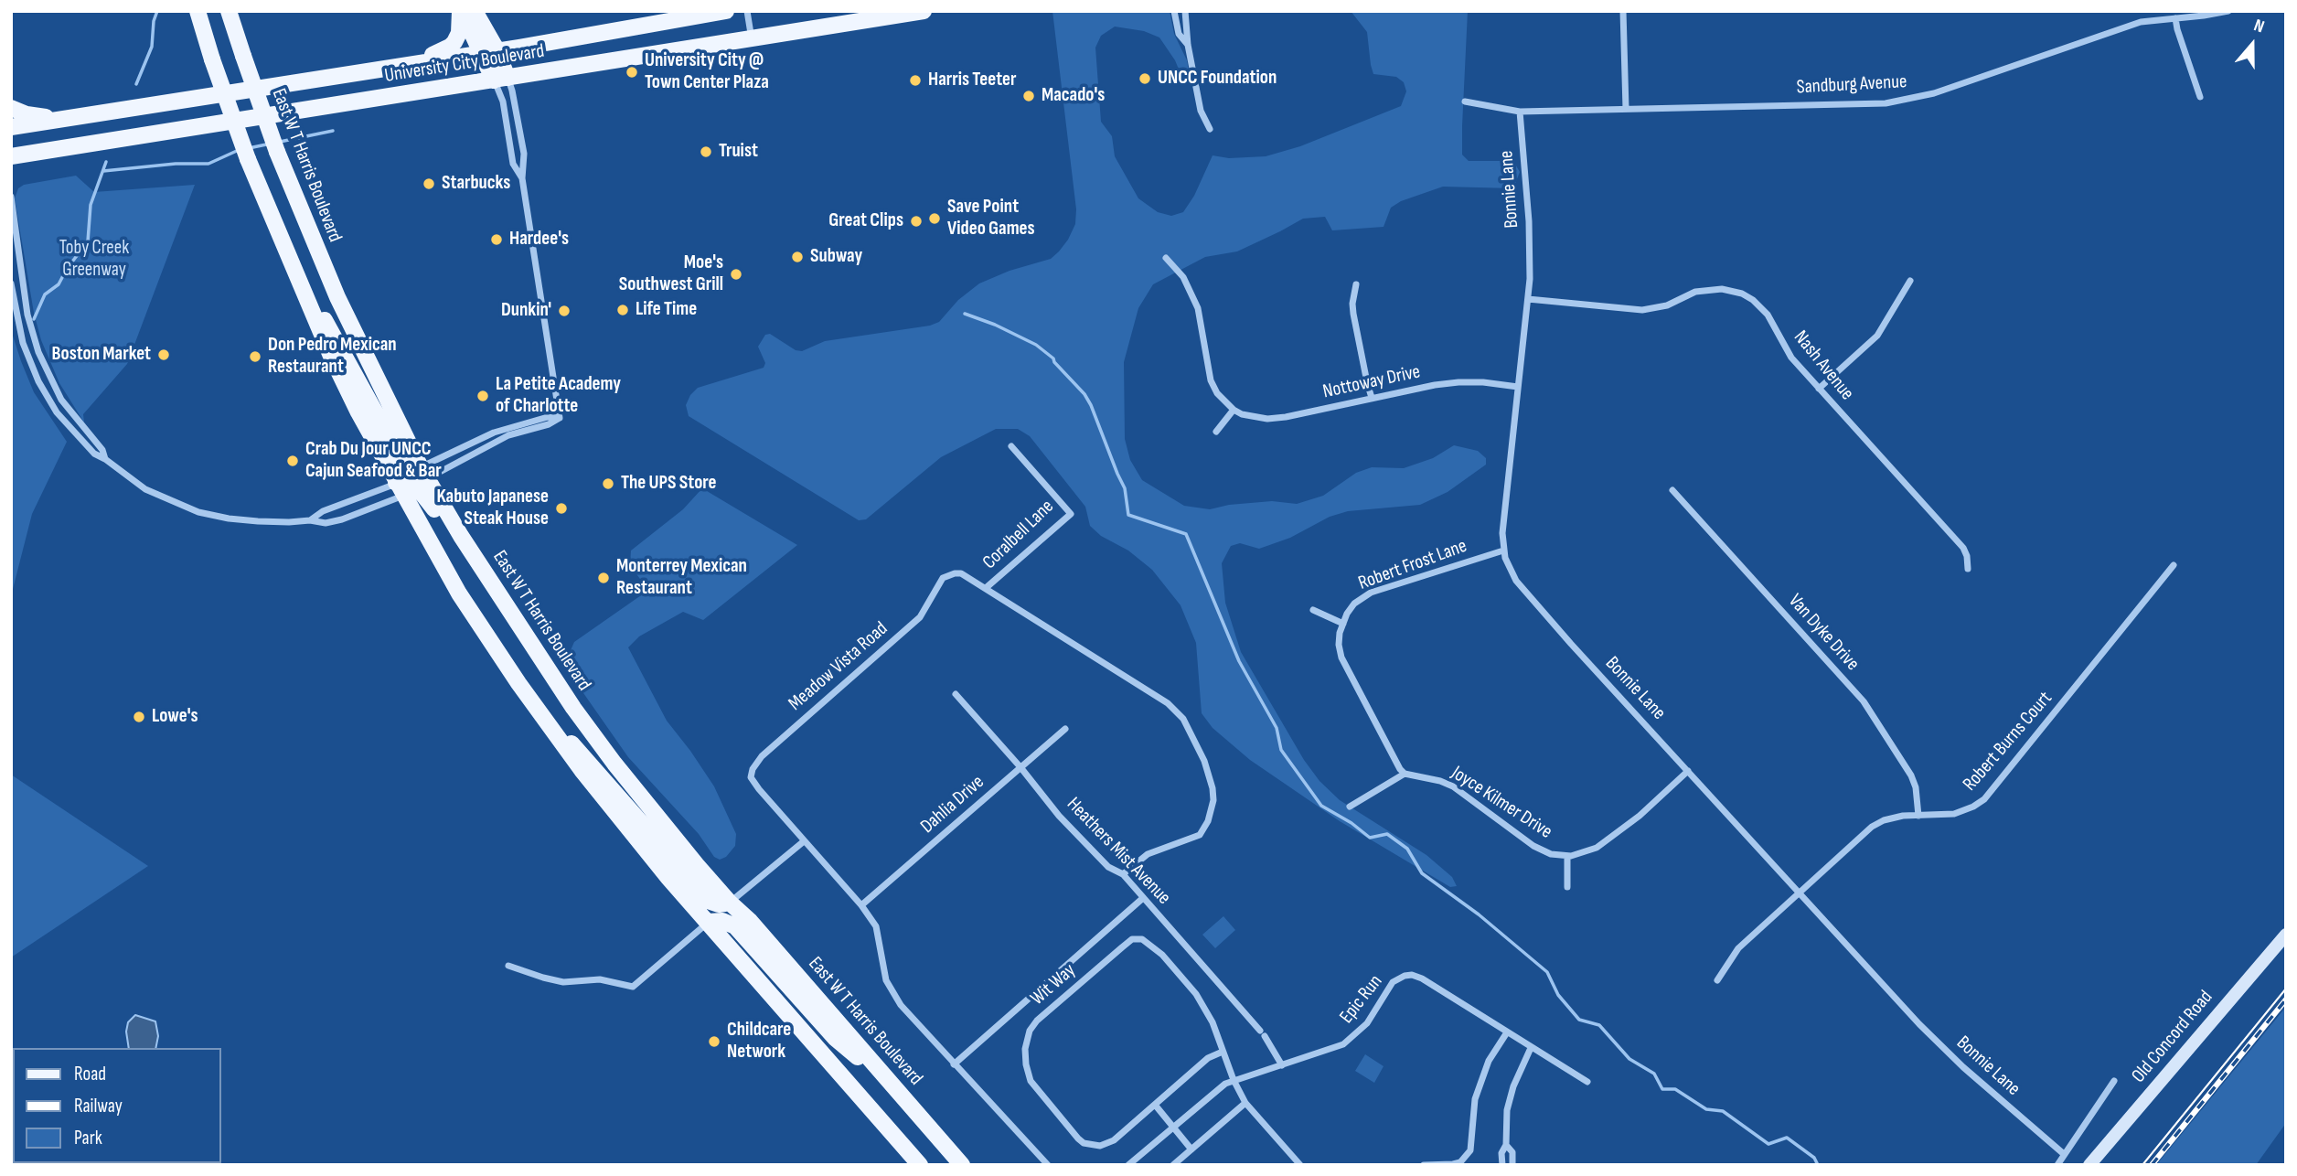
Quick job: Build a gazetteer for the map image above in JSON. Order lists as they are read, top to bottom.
{
  "streets": {
    "main road": ["University City Boulevard", "East W T Harris Boulevard"],
    "street": [
      "Sandburg Avenue",
      "Bonnie Lane",
      "Nash Avenue",
      "Nottoway Drive",
      "Coralbell Lane",
      "Robert Frost Lane",
      "Van Dyke Drive",
      "Meadow Vista Road",
      "Robert Burns Court",
      "Joyce Kilmer Drive",
      "Dahlia Drive",
      "Heathers Mist Avenue",
      "Wit Way",
      "Epic Run",
      "Old Concord Road"
    ]
  },
  "crossings": [
    ["Sandburg Avenue", "Bonnie Lane"],
    ["Bonnie Lane", "Nash Avenue"],
    ["Bonnie Lane", "Nottoway Drive"],
    ["Bonnie Lane", "Robert Frost Lane"],
    ["Bonnie Lane", "Robert Burns Court"],
    ["Bonnie Lane", "Joyce Kilmer Drive"],
    ["Coralbell Lane", "Meadow Vista Road"],
    ["Van Dyke Drive", "Robert Burns Court"],
    ["Meadow Vista Road", "Dahlia Drive"],
    ["Meadow Vista Road", "Heathers Mist Avenue"],
    ["Dahlia Drive", "Heathers Mist Avenue"],
    ["Heathers Mist Avenue", "Epic Run"],
    ["Wit Way", "Epic Run"]
  ],
  "parks": ["Toby Creek Greenway"],
  "places": [
    "University City @ Town Center Plaza",
    "UNCC Foundation",
    "Harris Teeter",
    "Macado's",
    "Truist",
    "Starbucks",
    "Save Point Video Games",
    "Great Clips",
    "Hardee's",
    "Subway",
    "Moe's Southwest Grill",
    "Life Time",
    "Dunkin'",
    "Boston Market",
    "Don Pedro Mexican Restaurant",
    "La Petite Academy of Charlotte",
    "Crab Du Jour UNCC Cajun Seafood & Bar",
    "The UPS Store",
    "Kabuto Japanese Steak House",
    "Monterrey Mexican Restaurant",
    "Lowe's",
    "Childcare Network"
  ],
  "legend": ["Road", "Railway", "Park"],
  "north": "top"
}
